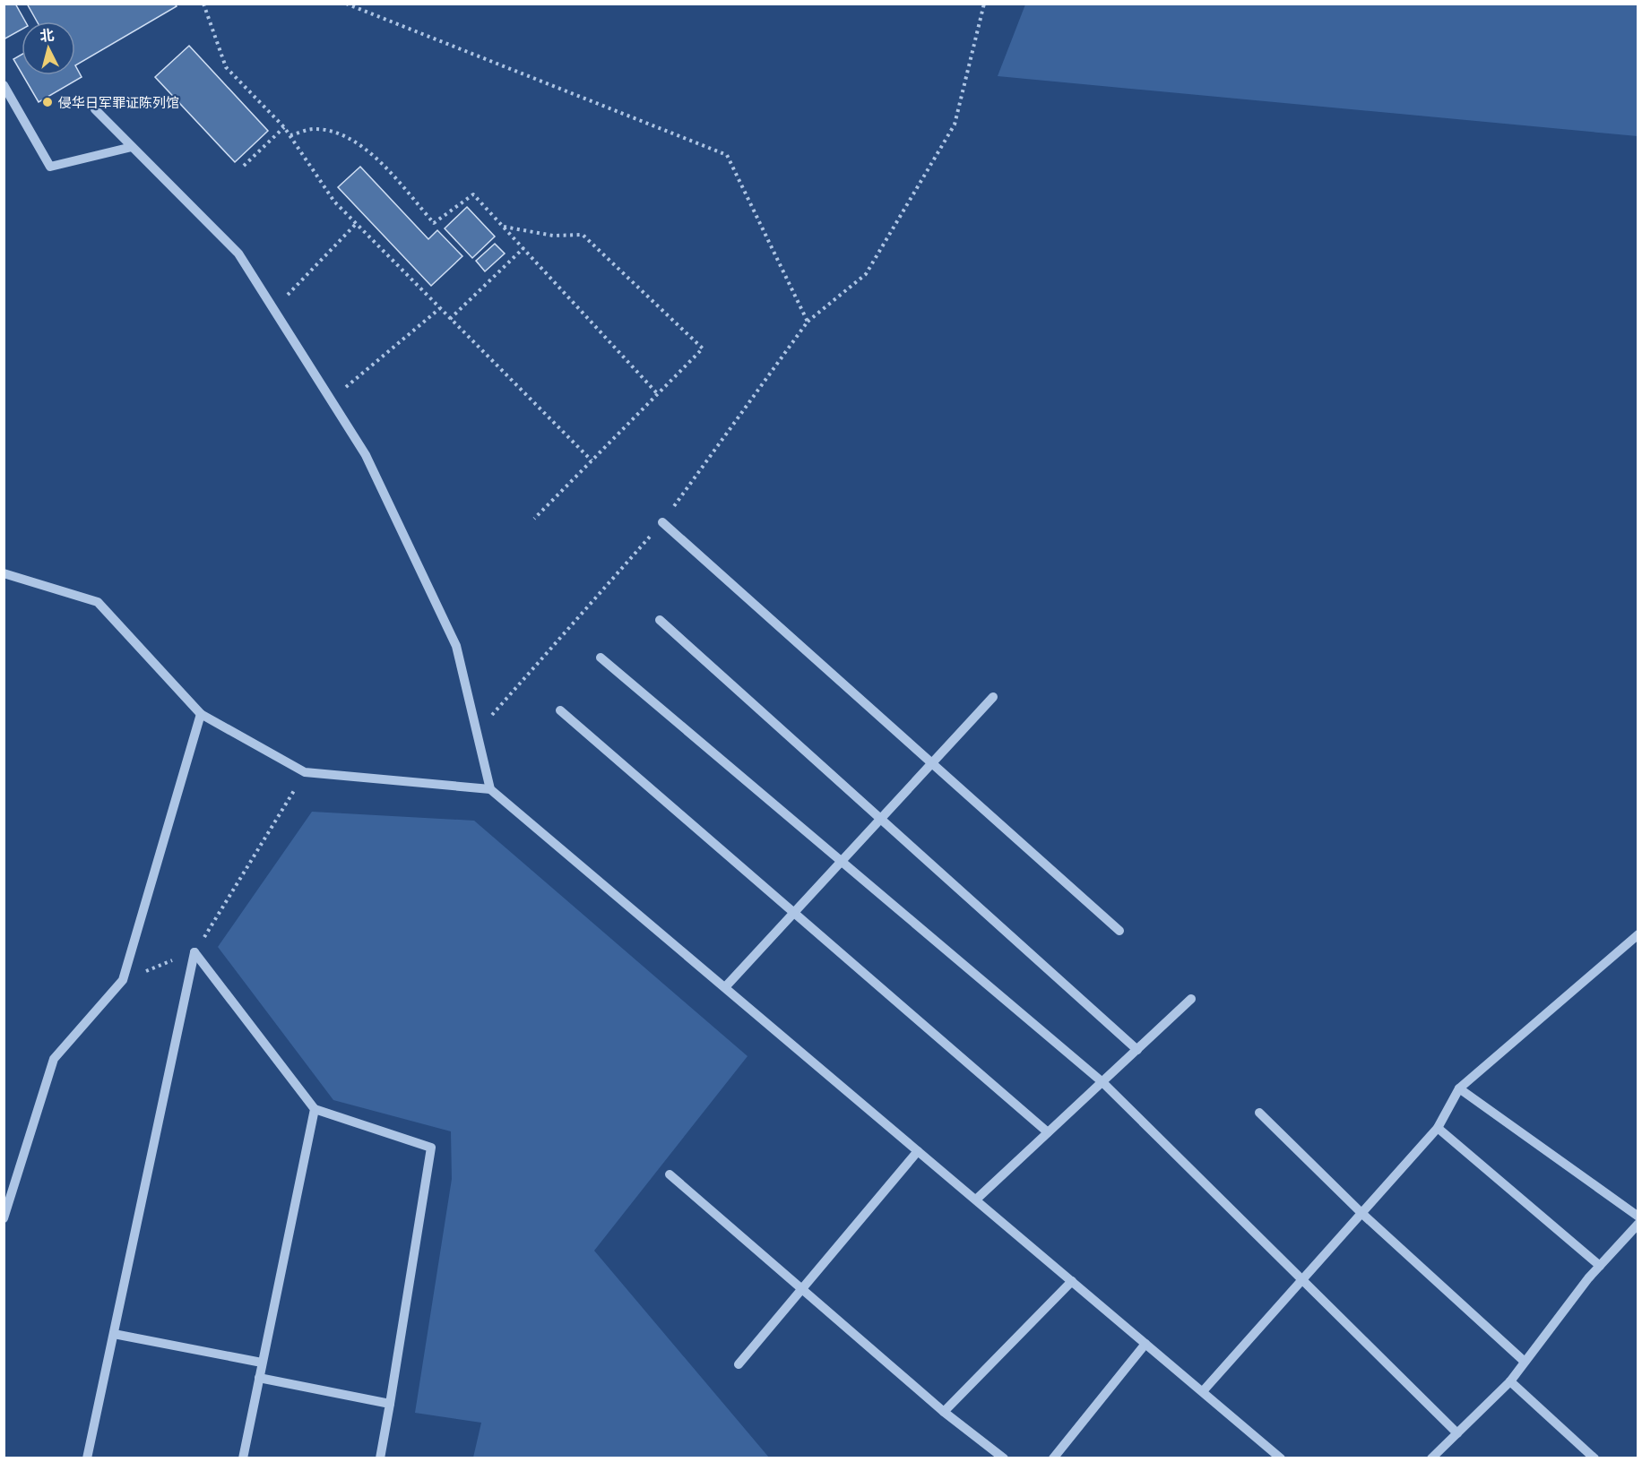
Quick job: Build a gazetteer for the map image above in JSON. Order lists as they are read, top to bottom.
{
  "places": ["侵华日军罪证陈列馆"],
  "north": "top"
}
